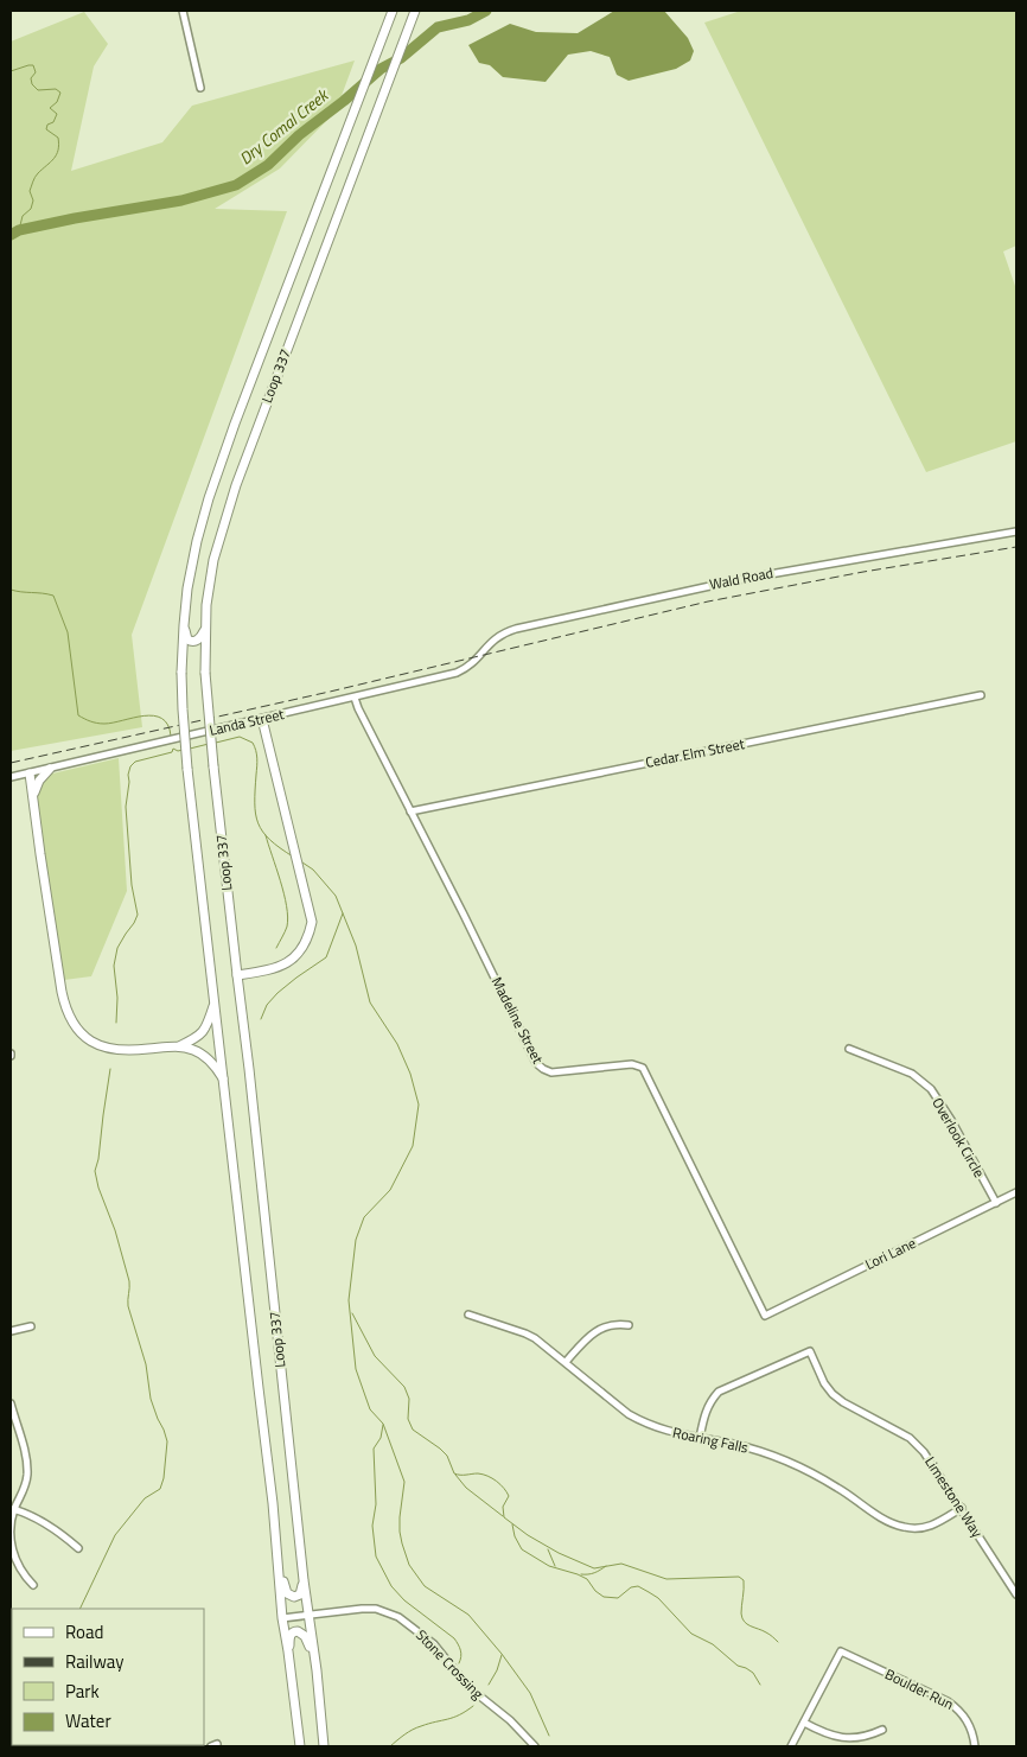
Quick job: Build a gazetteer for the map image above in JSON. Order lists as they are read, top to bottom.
{
  "streets": {
    "main road": ["Loop 337"],
    "street": [
      "Wald Road",
      "Landa Street",
      "Cedar Elm Street",
      "Madeline Street",
      "Overlook Circle",
      "Lori Lane",
      "Roaring Falls",
      "Limestone Way",
      "Stone Crossing",
      "Boulder Run"
    ]
  },
  "crossings": [
    ["Loop 337", "Stone Crossing"],
    ["Wald Road", "Landa Street"],
    ["Landa Street", "Madeline Street"],
    ["Cedar Elm Street", "Madeline Street"],
    ["Madeline Street", "Lori Lane"],
    ["Overlook Circle", "Lori Lane"],
    ["Roaring Falls", "Limestone Way"]
  ],
  "water": ["Dry Comal Creek"],
  "legend": [
    "Road",
    "Railway",
    "Park",
    "Water"
  ]
}
